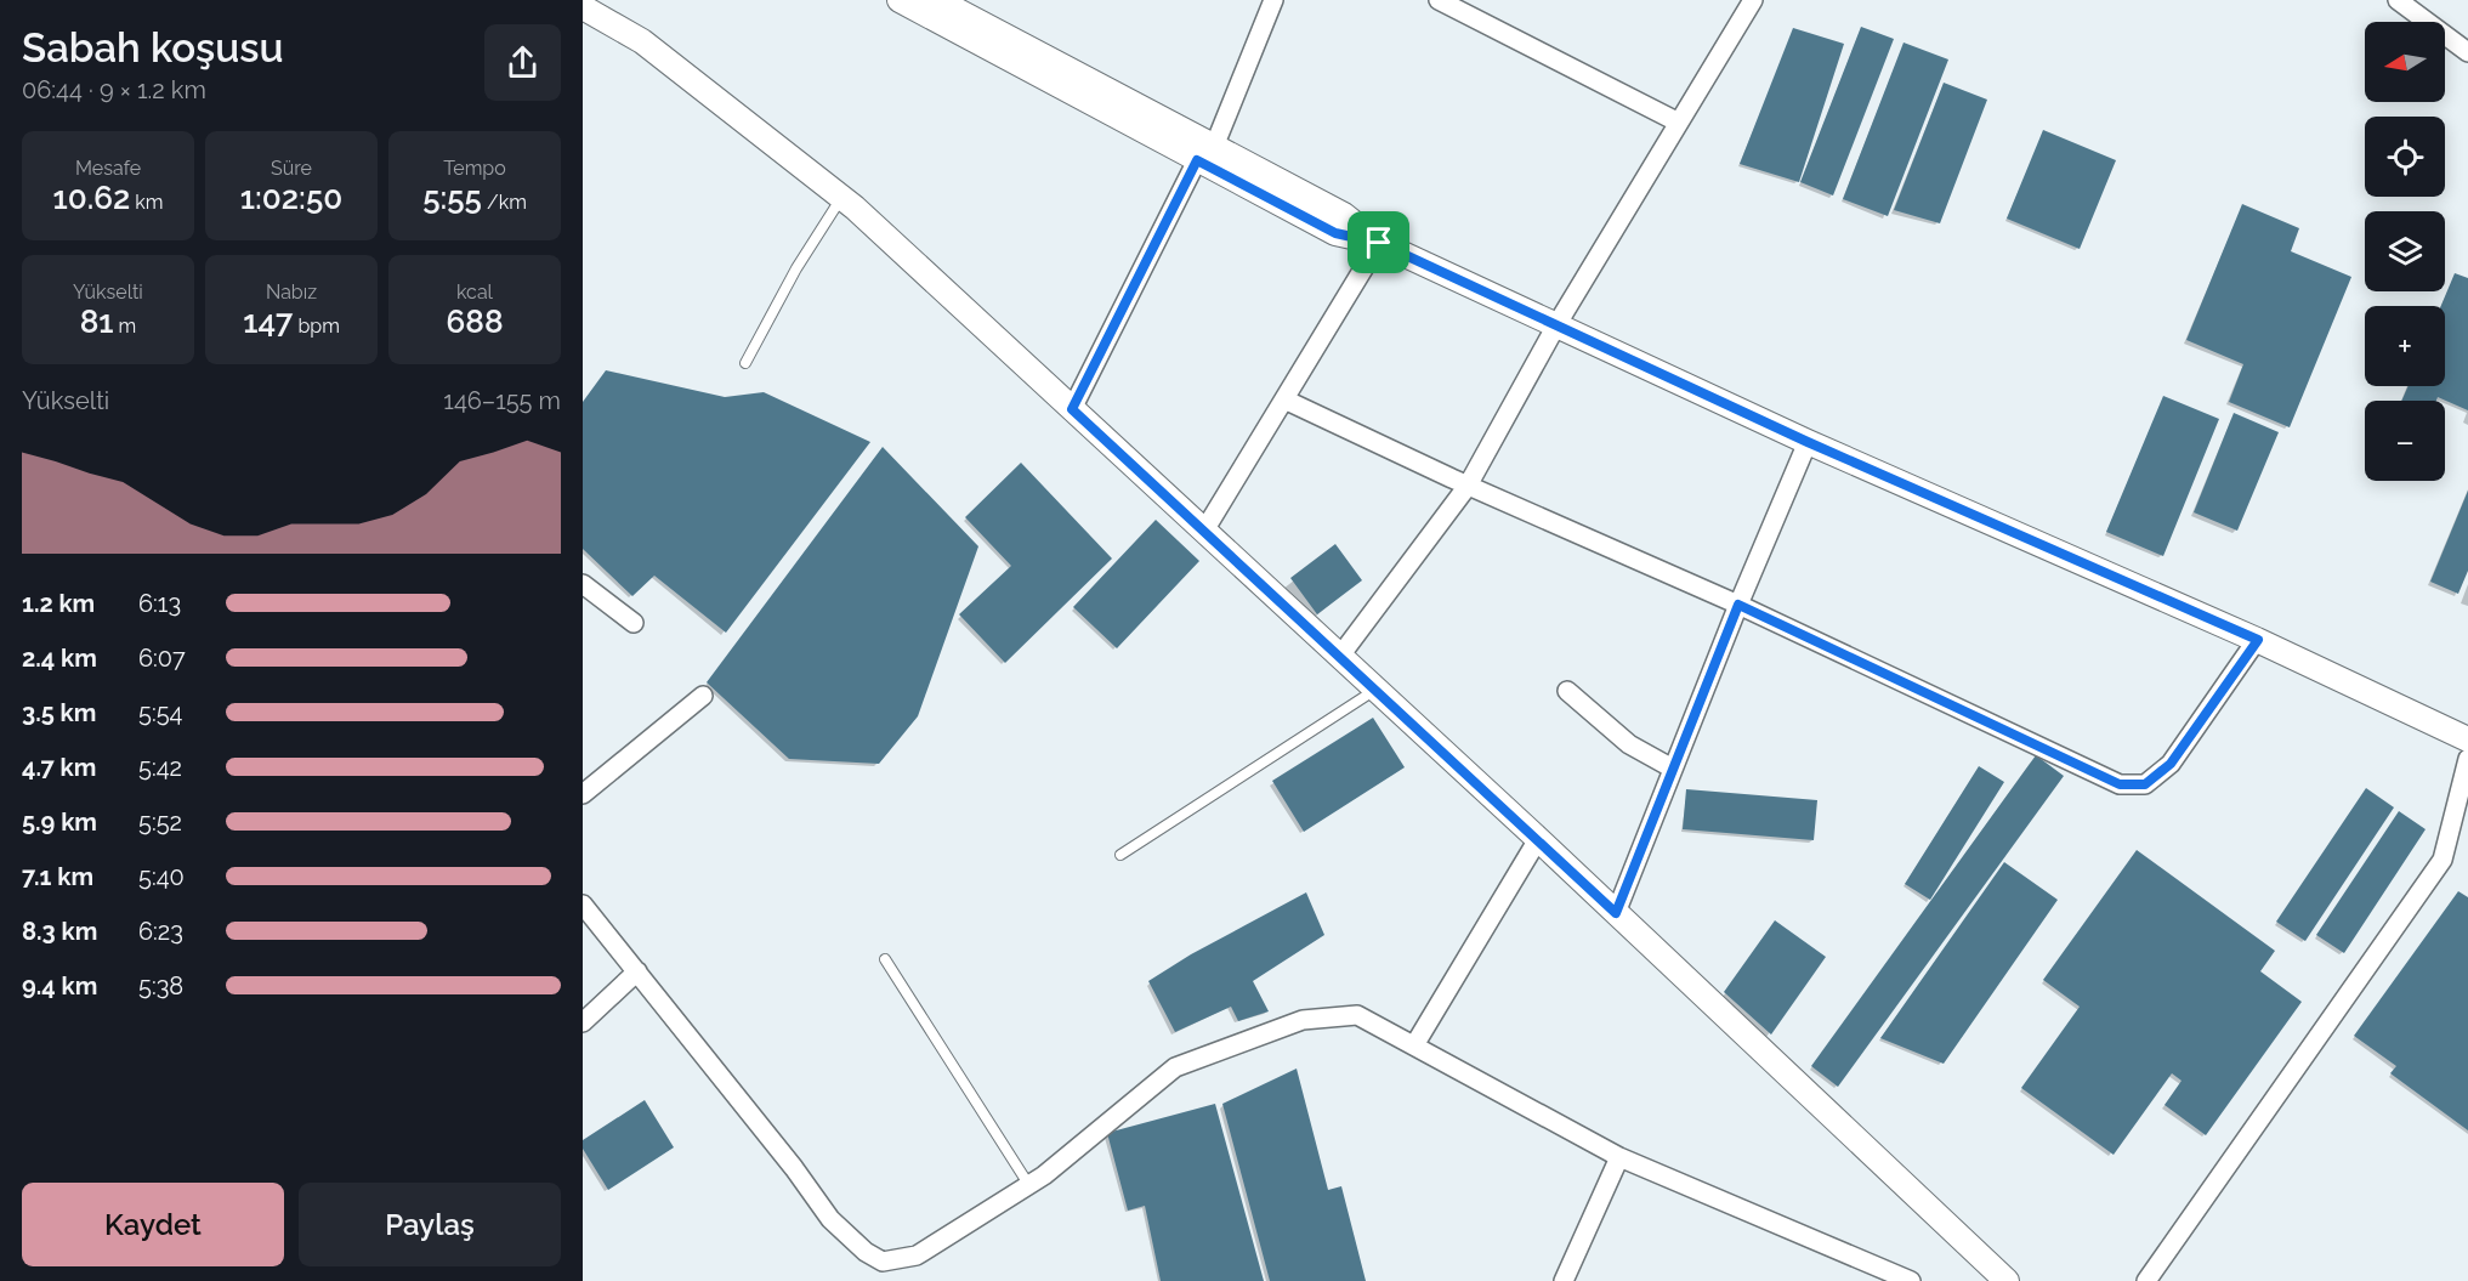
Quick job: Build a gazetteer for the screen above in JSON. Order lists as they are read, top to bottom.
{
  "north": "left",
  "page": {
    "heading": ["Sabah koşusu", "06:44 · 9 × 1.2 km"],
    "map_buttons": ["+", "−"],
    "stats": [
      ["Mesafe", "10.62 km"],
      ["Süre", "1:02:50"],
      ["Tempo", "5:55 /km"],
      ["Yükselti", "81 m"],
      ["Nabız", "147 bpm"],
      ["kcal", "688"]
    ],
    "chart": ["Yükselti", "146–155 m"],
    "list": [
      {
        "name": "1.2 km",
        "note": "6:13"
      },
      {
        "name": "2.4 km",
        "note": "6:07"
      },
      {
        "name": "3.5 km",
        "note": "5:54"
      },
      {
        "name": "4.7 km",
        "note": "5:42"
      },
      {
        "name": "5.9 km",
        "note": "5:52"
      },
      {
        "name": "7.1 km",
        "note": "5:40"
      },
      {
        "name": "8.3 km",
        "note": "6:23"
      },
      {
        "name": "9.4 km",
        "note": "5:38"
      }
    ],
    "buttons": ["Kaydet", "Paylaş"]
  }
}
